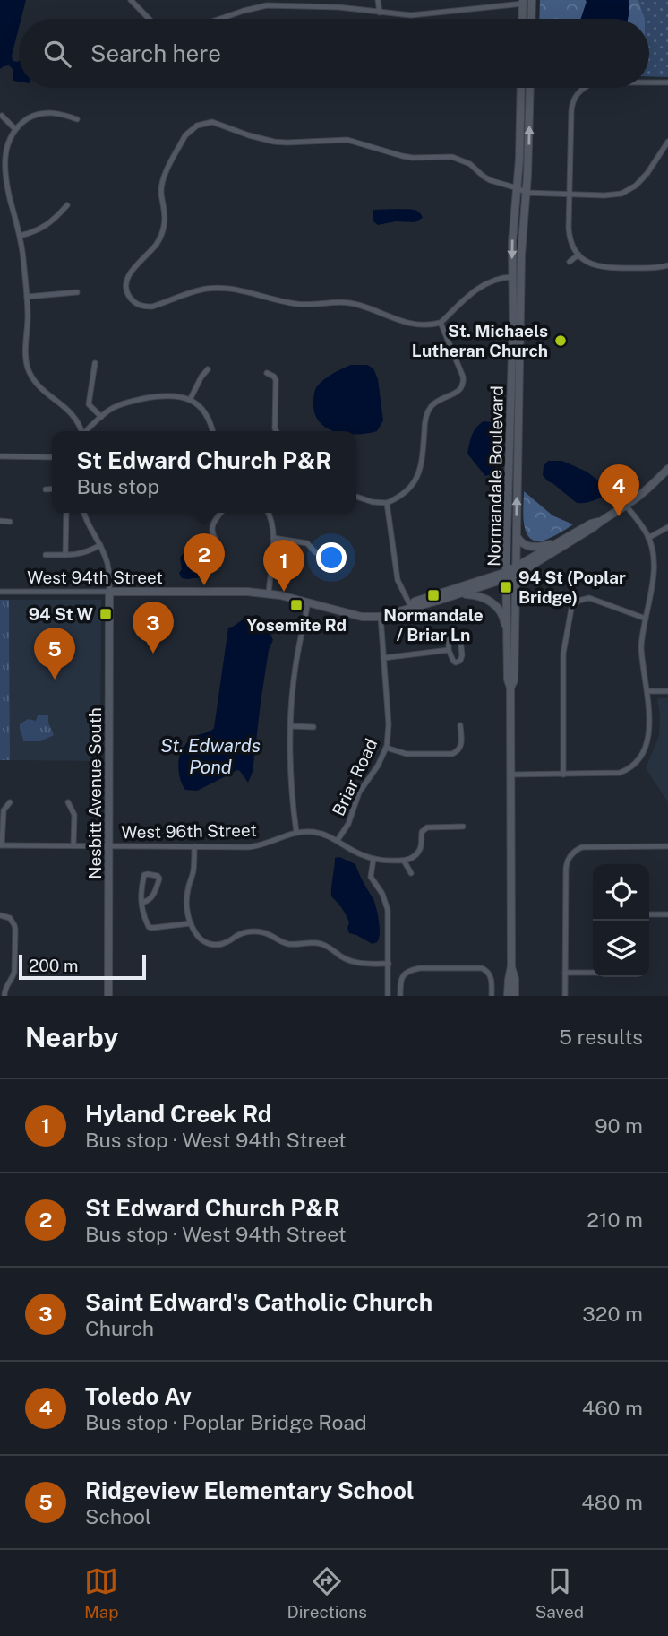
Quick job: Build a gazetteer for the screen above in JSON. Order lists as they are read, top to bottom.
{
  "streets": {
    "main road": ["Normandale Boulevard", "West 94th Street", "Nesbitt Avenue South"],
    "street": ["Briar Road", "West 96th Street"]
  },
  "crossings": [
    ["Normandale Boulevard", "West 94th Street"],
    ["West 94th Street", "Briar Road"],
    ["West 94th Street", "Nesbitt Avenue South"],
    ["Briar Road", "West 96th Street"],
    ["Nesbitt Avenue South", "West 96th Street"]
  ],
  "water": ["St. Edwards Pond"],
  "places": {
    "other": ["St. Michaels Lutheran Church"],
    "transit": [
      "94 St (Poplar Bridge)",
      "Normandale / Briar Ln",
      "Yosemite Rd",
      "94 St W"
    ]
  },
  "scale_bar": "200 m",
  "page": {
    "search": "Search here",
    "popup": ["St Edward Church P&R", "Bus stop"],
    "pins": [
      "4",
      "2",
      "1",
      "3",
      "5"
    ],
    "scale": "200 m",
    "heading": ["Nearby", "5 results"],
    "list": [
      {
        "mark": "1",
        "name": "Hyland Creek Rd",
        "note": "Bus stop · West 94th Street",
        "value": "90 m"
      },
      {
        "mark": "2",
        "name": "St Edward Church P&R",
        "note": "Bus stop · West 94th Street",
        "value": "210 m"
      },
      {
        "mark": "3",
        "name": "Saint Edward's Catholic Church",
        "note": "Church",
        "value": "320 m"
      },
      {
        "mark": "4",
        "name": "Toledo Av",
        "note": "Bus stop · Poplar Bridge Road",
        "value": "460 m"
      },
      {
        "mark": "5",
        "name": "Ridgeview Elementary School",
        "note": "School",
        "value": "480 m"
      }
    ],
    "nav": ["Map", "Directions", "Saved"]
  }
}
